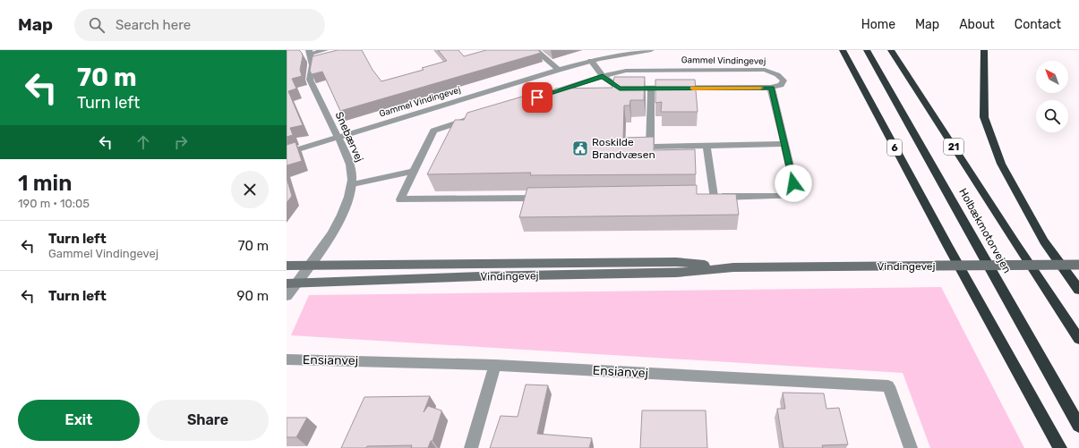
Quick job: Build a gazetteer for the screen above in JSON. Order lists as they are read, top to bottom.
{
  "streets": {
    "highway": ["21", "6", "Holbækmotorvejen"],
    "main road": ["Vindingevej"],
    "street": ["Gammel Vindingevej", "Snebærvej", "Ensianvej"]
  },
  "crossings": [
    ["Gammel Vindingevej", "Snebærvej"],
    ["Snebærvej", "Vindingevej"]
  ],
  "places": {
    "public building": ["Roskilde Brandvæsen"]
  },
  "north": "top left",
  "page": {
    "header": "Map",
    "search": "Search here",
    "nav": [
      "Home",
      "Map",
      "About",
      "Contact"
    ],
    "turn": ["70 m", "Turn left"],
    "heading": ["1 min", "190 m · 10:05"],
    "list": [
      {
        "name": "Turn left",
        "note": "Gammel Vindingevej",
        "value": "70 m"
      },
      {
        "name": "Turn left",
        "value": "90 m"
      }
    ],
    "buttons": ["Exit", "Share"]
  }
}
